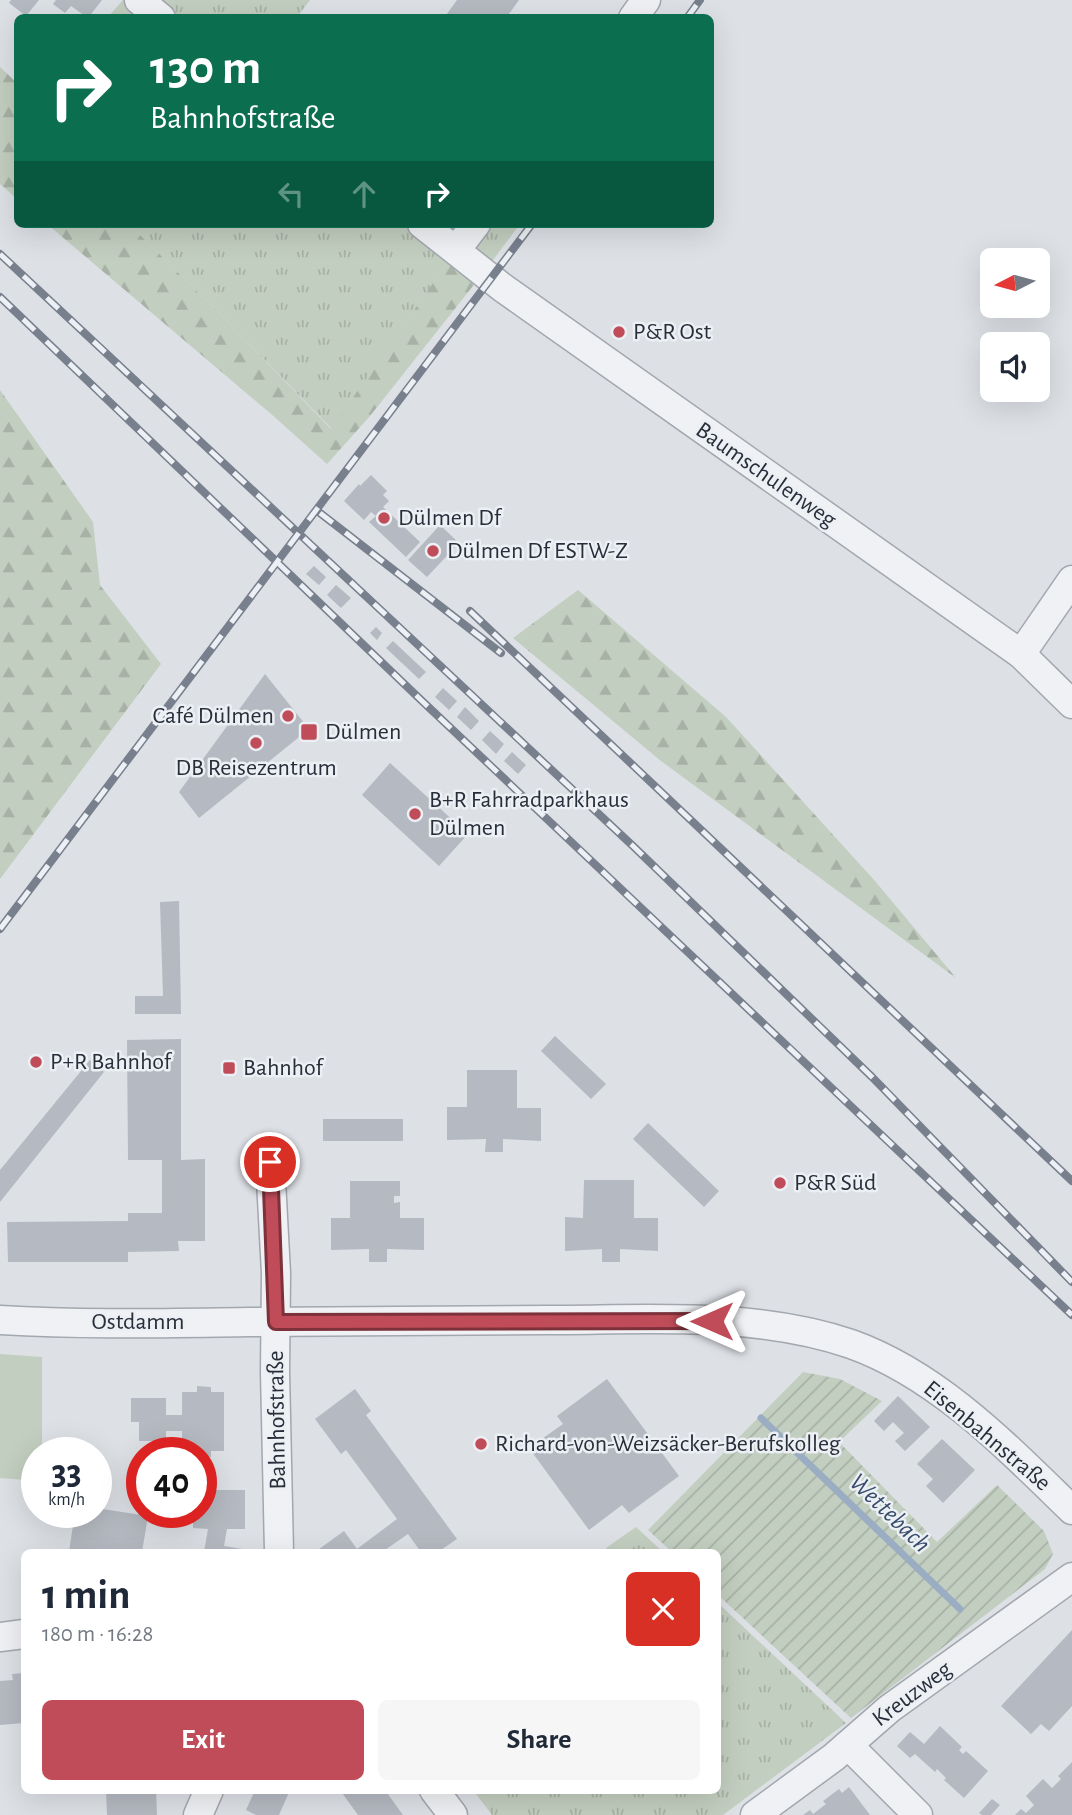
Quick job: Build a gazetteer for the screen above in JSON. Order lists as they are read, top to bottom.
{
  "streets": {
    "street": [
      "Baumschulenweg",
      "Ostdamm",
      "Bahnhofstraße",
      "Eisenbahnstraße",
      "Kreuzweg"
    ]
  },
  "crossings": [
    ["Ostdamm", "Bahnhofstraße"],
    ["Ostdamm", "Eisenbahnstraße"],
    ["Bahnhofstraße", "Eisenbahnstraße"]
  ],
  "water": ["Wettebach"],
  "places": {
    "other": [
      "P&R Ost",
      "Dülmen Df",
      "Dülmen Df ESTW-Z",
      "Café Dülmen",
      "DB Reisezentrum",
      "B+R Fahrradparkhaus Dülmen",
      "P+R Bahnhof",
      "P&R Süd",
      "Richard-von-Weizsäcker-Berufskolleg"
    ],
    "transit": ["Dülmen", "Bahnhof"]
  },
  "north": "left",
  "page": {
    "turn": ["130 m", "Bahnhofstraße"],
    "speed": "33 km/h",
    "limit": "40",
    "heading": ["1 min", "180 m · 16:28"],
    "buttons": ["Exit", "Share"]
  }
}
